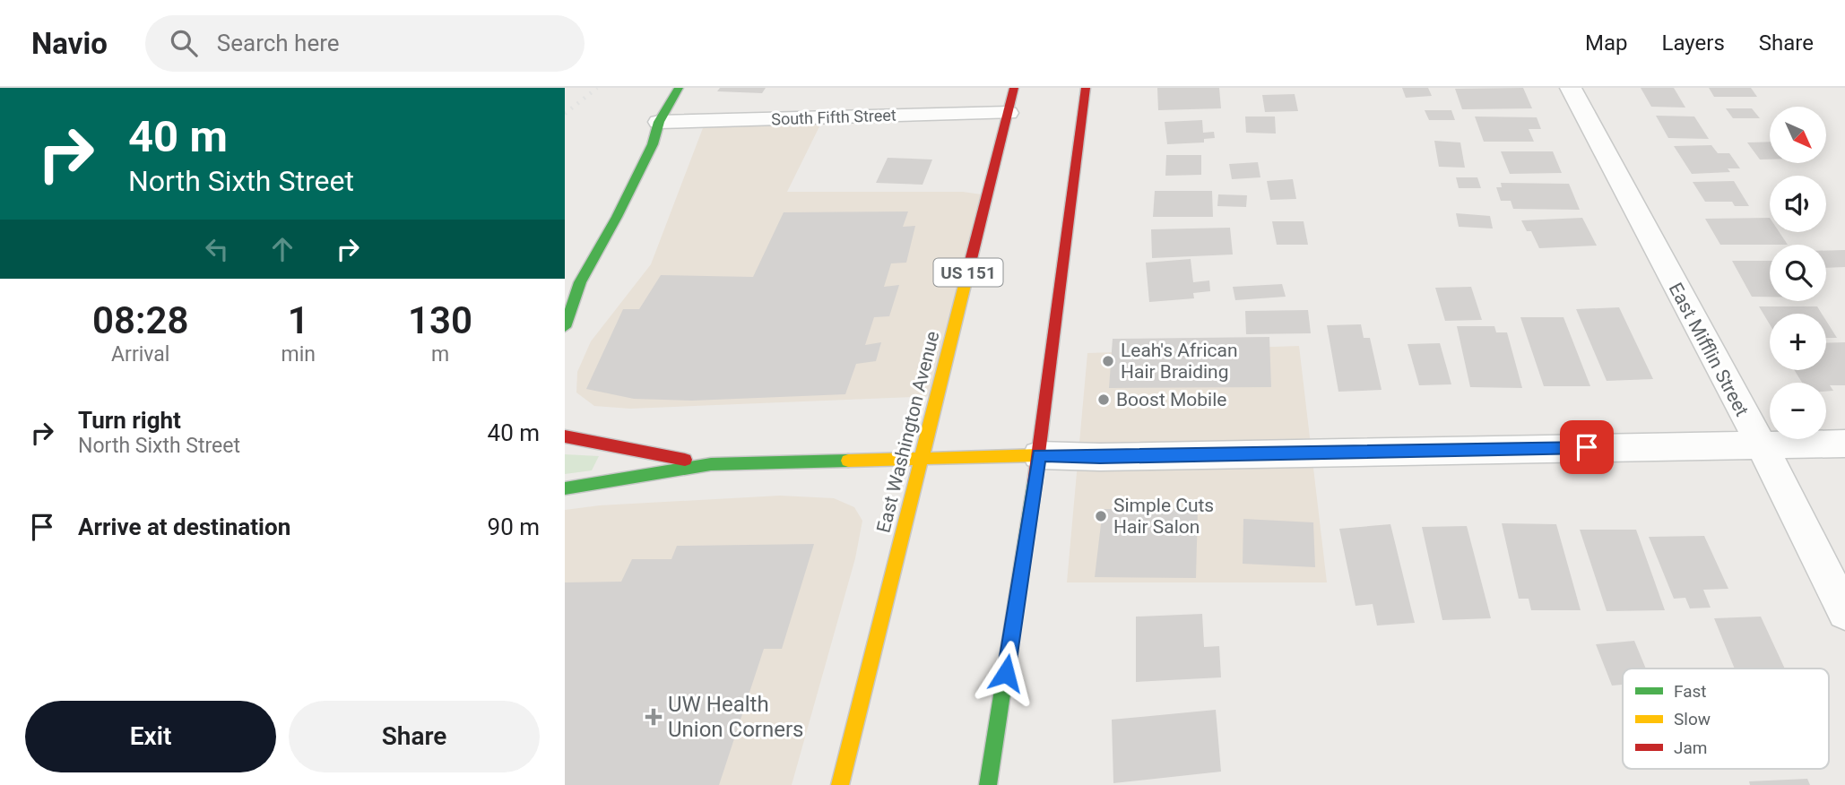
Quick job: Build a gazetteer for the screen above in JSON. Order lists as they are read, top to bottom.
{
  "streets": {
    "main road": ["US 151", "East Washington Avenue"],
    "street": ["South Fifth Street", "East Mifflin Street"]
  },
  "crossings": [
    ["South Fifth Street", "East Washington Avenue"]
  ],
  "places": {
    "other": ["Leah's African Hair Braiding", "Boost Mobile", "Simple Cuts Hair Salon"],
    "health": ["UW Health Union Corners"]
  },
  "legend": ["Fast", "Slow", "Jam"],
  "north": "bottom right",
  "page": {
    "header": "Navio",
    "search": "Search here",
    "nav": ["Map", "Layers", "Share"],
    "turn": ["40 m", "North Sixth Street"],
    "map_buttons": ["+", "−"],
    "eta": [
      "08:28",
      "Arrival",
      "1",
      "min",
      "130",
      "m"
    ],
    "list": [
      {
        "name": "Turn right",
        "note": "North Sixth Street",
        "value": "40 m"
      },
      {
        "name": "Arrive at destination",
        "value": "90 m"
      }
    ],
    "buttons": ["Exit", "Share"]
  }
}
